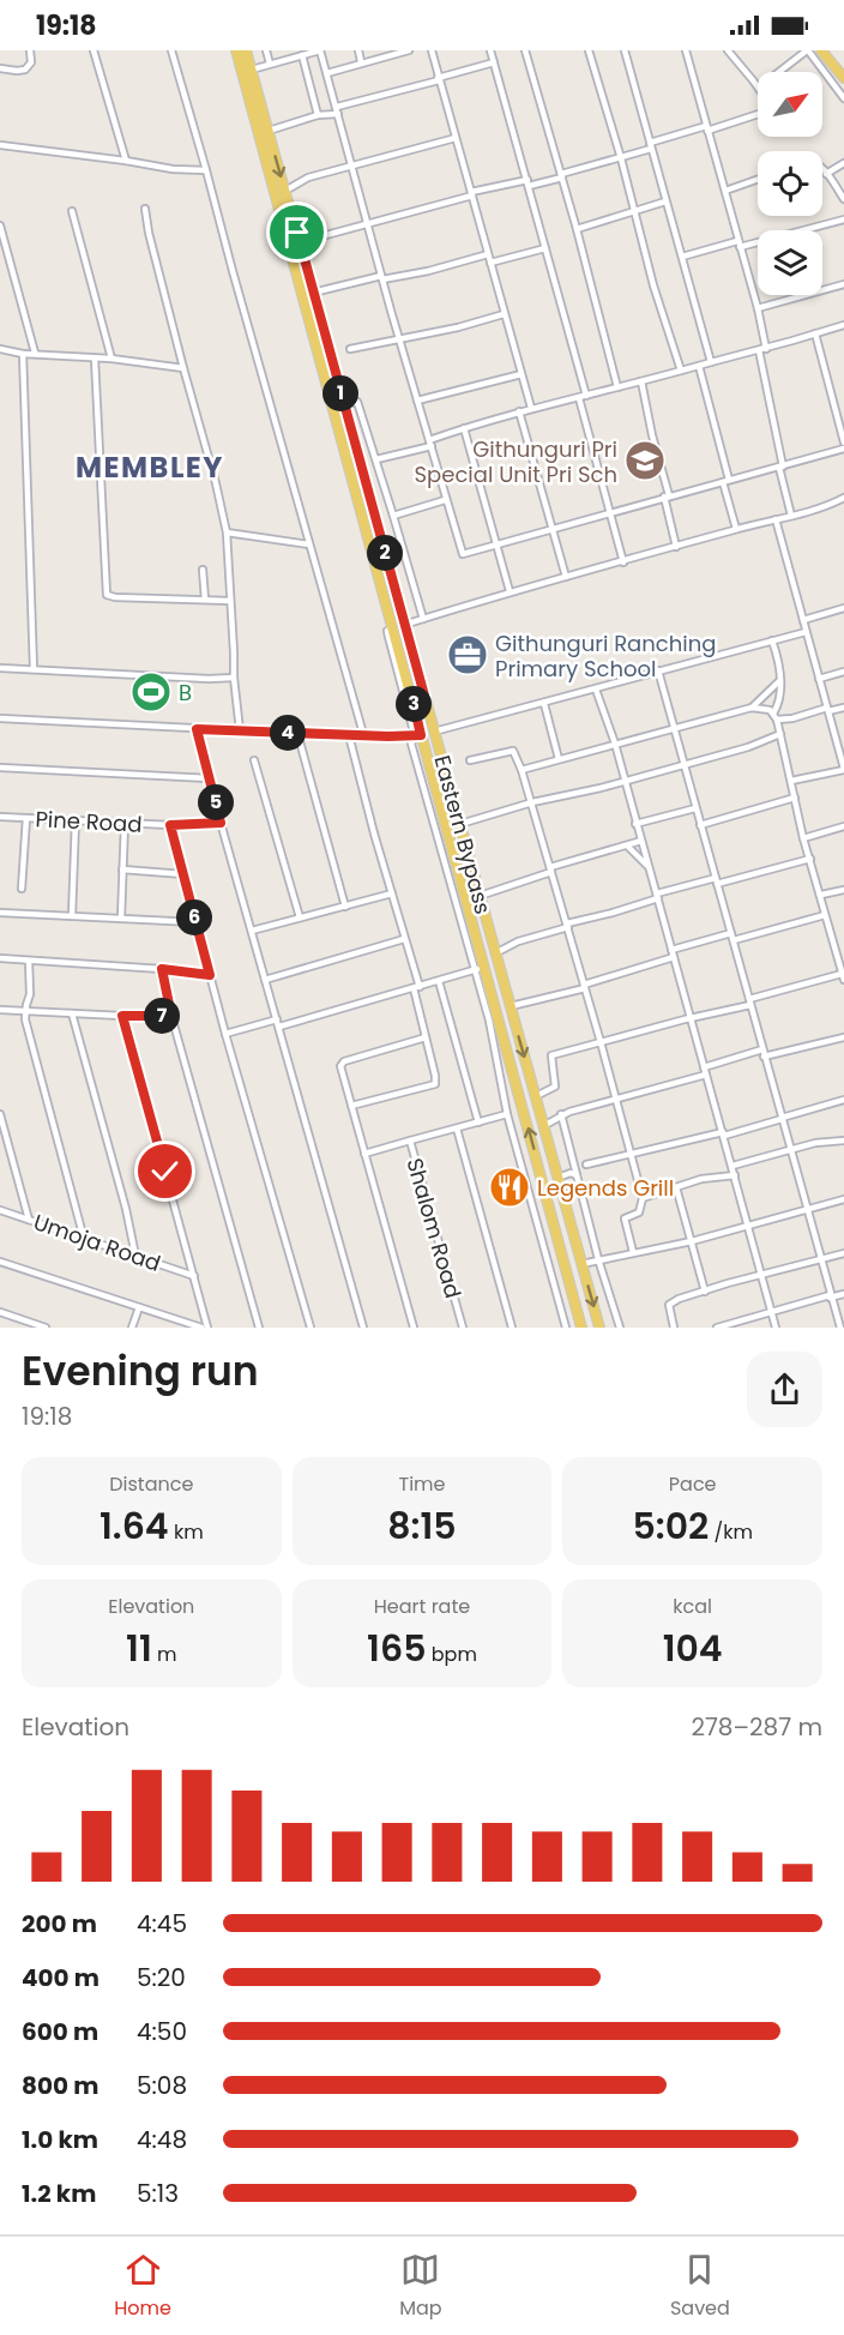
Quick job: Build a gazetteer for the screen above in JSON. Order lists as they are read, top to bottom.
{
  "streets": {
    "main road": ["Eastern Bypass"],
    "street": ["Pine Road", "Shalom Road", "Umoja Road"]
  },
  "districts": ["MEMBLEY"],
  "places": {
    "school or university": ["Githunguri Pri Special Unit Pri Sch"],
    "office": ["Githunguri Ranching Primary School"],
    "sports": ["B"],
    "restaurant": ["Legends Grill"]
  },
  "north": "top right",
  "page": {
    "status": "19:18",
    "pins": [
      "1",
      "2",
      "3",
      "4",
      "5",
      "6",
      "7"
    ],
    "heading": ["Evening run", "19:18"],
    "stats": [
      ["Distance", "1.64 km"],
      ["Time", "8:15"],
      ["Pace", "5:02 /km"],
      ["Elevation", "11 m"],
      ["Heart rate", "165 bpm"],
      ["kcal", "104"]
    ],
    "chart": ["Elevation", "278–287 m"],
    "list": [
      {
        "name": "200 m",
        "note": "4:45"
      },
      {
        "name": "400 m",
        "note": "5:20"
      },
      {
        "name": "600 m",
        "note": "4:50"
      },
      {
        "name": "800 m",
        "note": "5:08"
      },
      {
        "name": "1.0 km",
        "note": "4:48"
      },
      {
        "name": "1.2 km",
        "note": "5:13"
      }
    ],
    "tabs": ["Home", "Map", "Saved"]
  }
}
